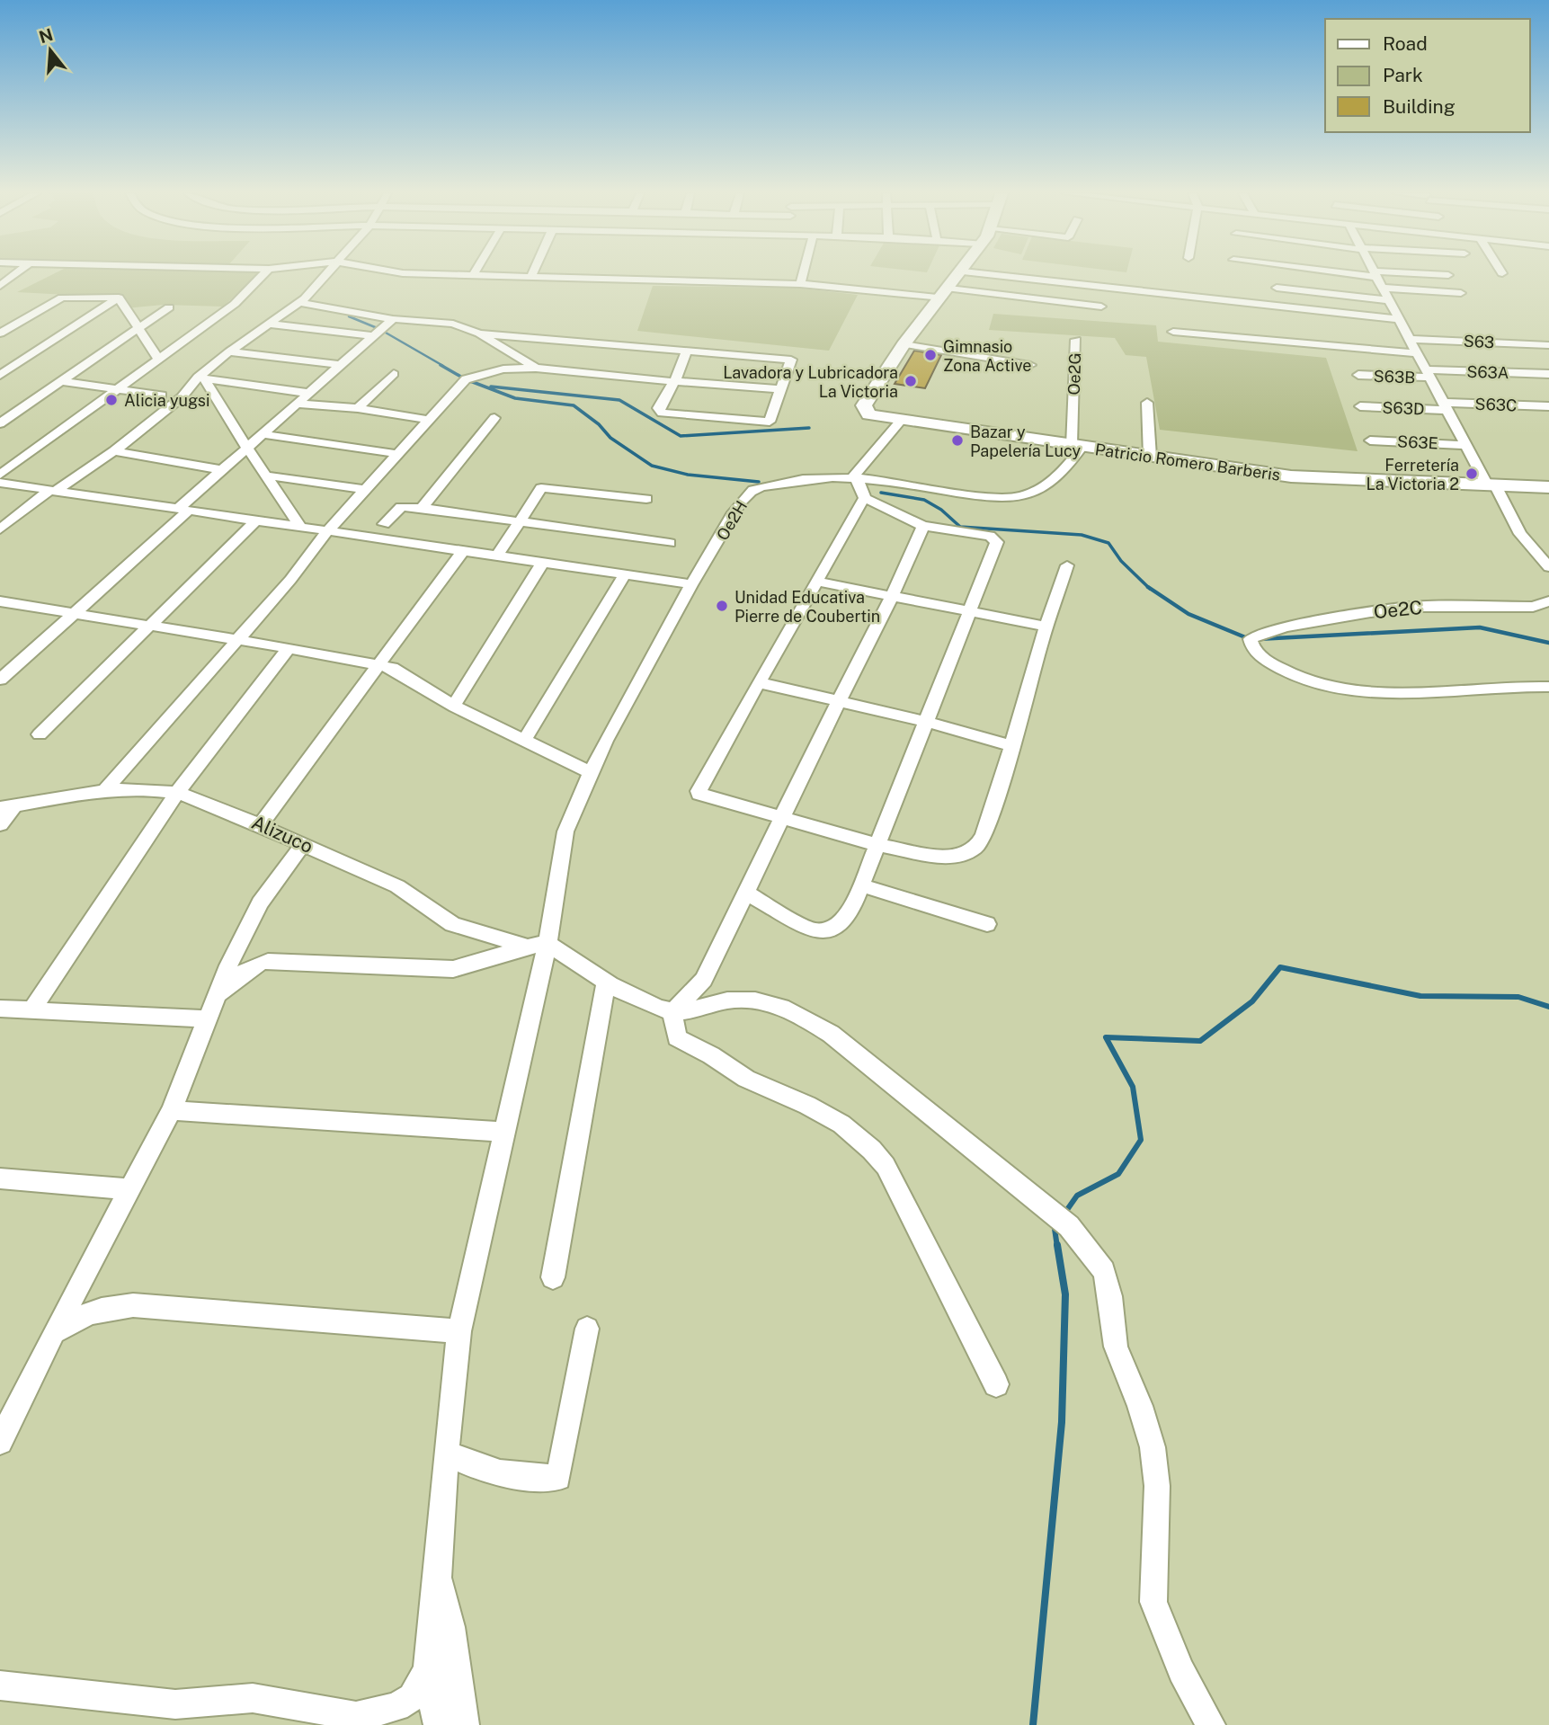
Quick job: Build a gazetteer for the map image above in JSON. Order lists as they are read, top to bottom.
{
  "streets": {
    "street": [
      "S63",
      "S63A",
      "Oe2G",
      "S63B",
      "S63C",
      "S63D",
      "S63E",
      "Patricio Romero Barberis",
      "Oe2H",
      "Oe2C",
      "Alizuco"
    ]
  },
  "crossings": [
    ["S63A", "S63B"],
    ["Oe2G", "Patricio Romero Barberis"],
    ["Oe2G", "Oe2H"],
    ["S63C", "S63D"],
    ["Patricio Romero Barberis", "Oe2H"],
    ["Oe2H", "Alizuco"]
  ],
  "places": [
    "Gimnasio Zona Active",
    "Lavadora y Lubricadora La Victoria",
    "Alicia yugsi",
    "Bazar y Papelería Lucy",
    "Ferretería La Victoria 2",
    "Unidad Educativa Pierre de Coubertin"
  ],
  "legend": ["Road", "Park", "Building"],
  "north": "top"
}
